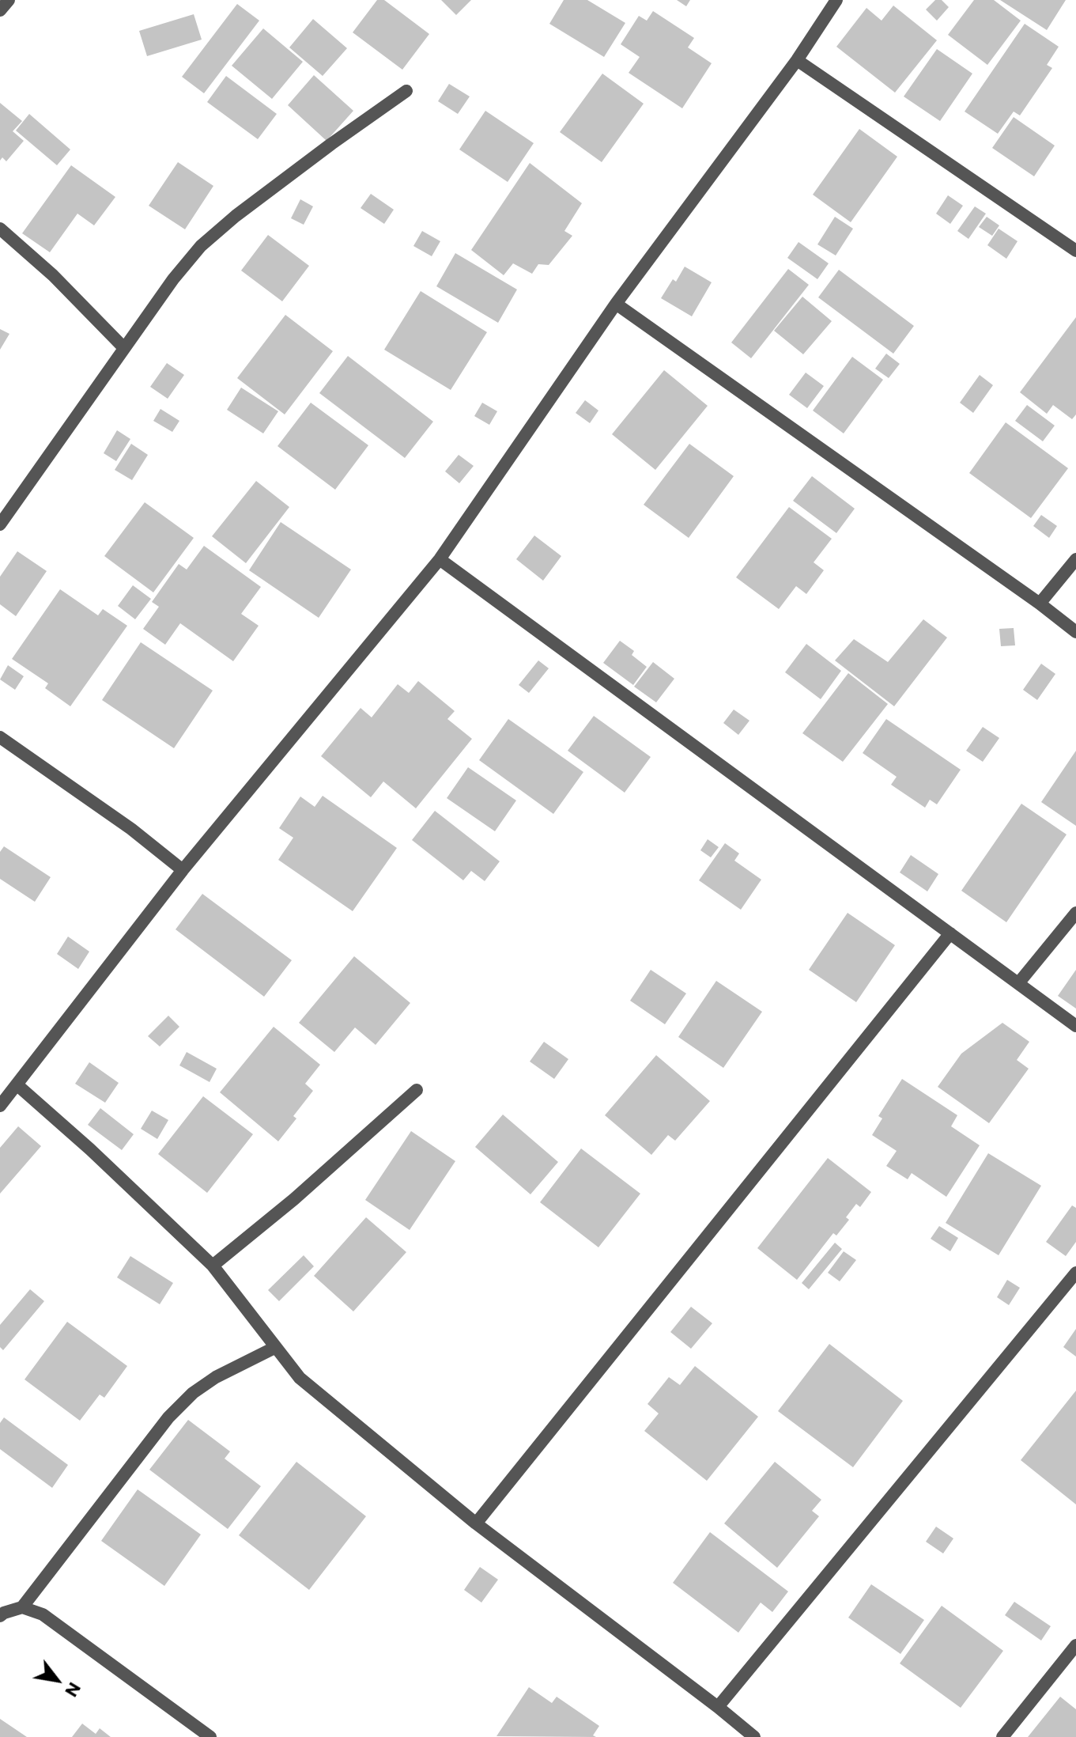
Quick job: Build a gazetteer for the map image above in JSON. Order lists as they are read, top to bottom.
{
  "north": "bottom right"
}
